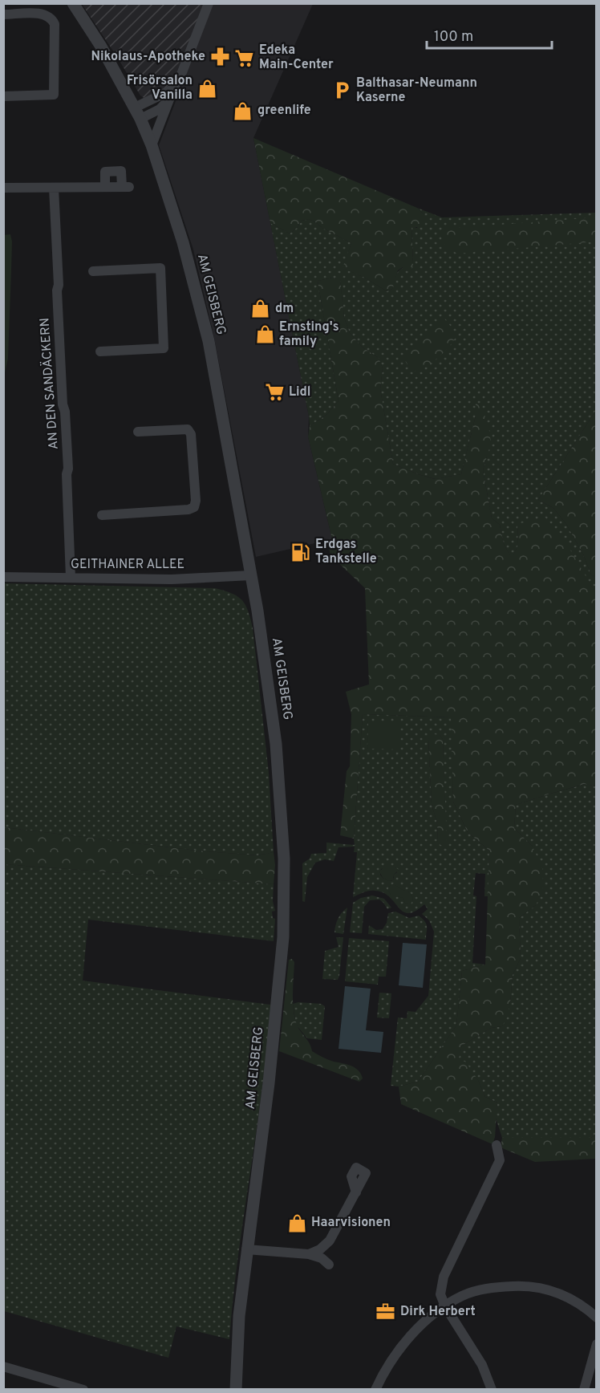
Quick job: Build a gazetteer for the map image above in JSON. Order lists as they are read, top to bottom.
{
  "streets": {
    "street": ["AM GEISBERG", "AN DEN SANDÄCKERN", "GEITHAINER ALLEE"]
  },
  "crossings": [
    ["AM GEISBERG", "GEITHAINER ALLEE"],
    ["AN DEN SANDÄCKERN", "GEITHAINER ALLEE"]
  ],
  "places": {
    "pharmacy": ["Nikolaus-Apotheke"],
    "supermarket": ["Edeka Main-Center", "Lidl"],
    "shop": [
      "Frisörsalon Vanilla",
      "greenlife",
      "dm",
      "Ernsting's family",
      "Haarvisionen"
    ],
    "parking": ["Balthasar-Neumann Kaserne"],
    "fuel station": ["Erdgas Tankstelle"],
    "office": ["Dirk Herbert"]
  },
  "scale_bar": "100 m"
}
